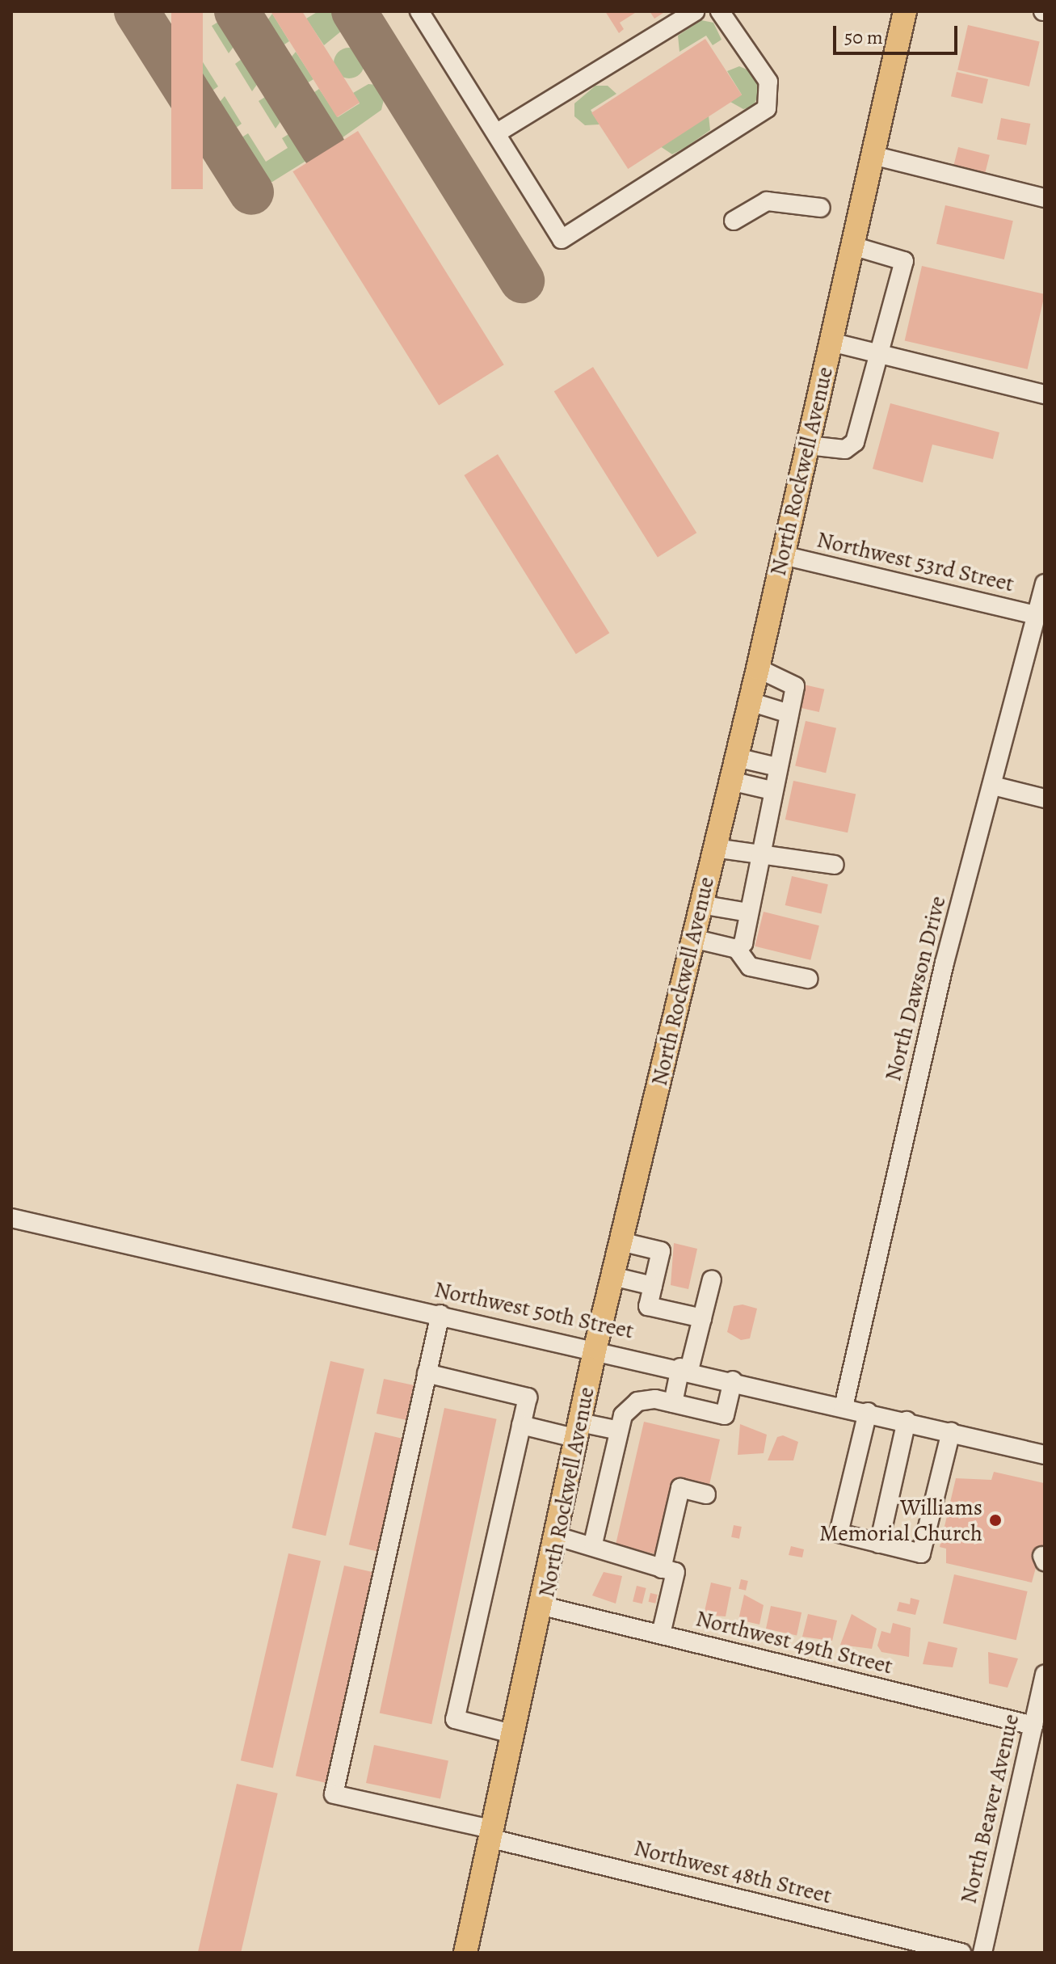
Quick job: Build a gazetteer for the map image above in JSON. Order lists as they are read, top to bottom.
{
  "streets": {
    "main road": ["North Rockwell Avenue"],
    "street": [
      "Northwest 53rd Street",
      "North Dawson Drive",
      "Northwest 50th Street",
      "Northwest 49th Street",
      "North Beaver Avenue",
      "Northwest 48th Street"
    ]
  },
  "crossings": [
    ["North Rockwell Avenue", "Northwest 53rd Street"],
    ["North Rockwell Avenue", "Northwest 50th Street"],
    ["North Rockwell Avenue", "Northwest 49th Street"],
    ["North Rockwell Avenue", "Northwest 48th Street"],
    ["Northwest 53rd Street", "North Dawson Drive"],
    ["North Dawson Drive", "Northwest 50th Street"],
    ["Northwest 49th Street", "North Beaver Avenue"]
  ],
  "places": ["Williams Memorial Church"],
  "scale_bar": "50 m"
}
